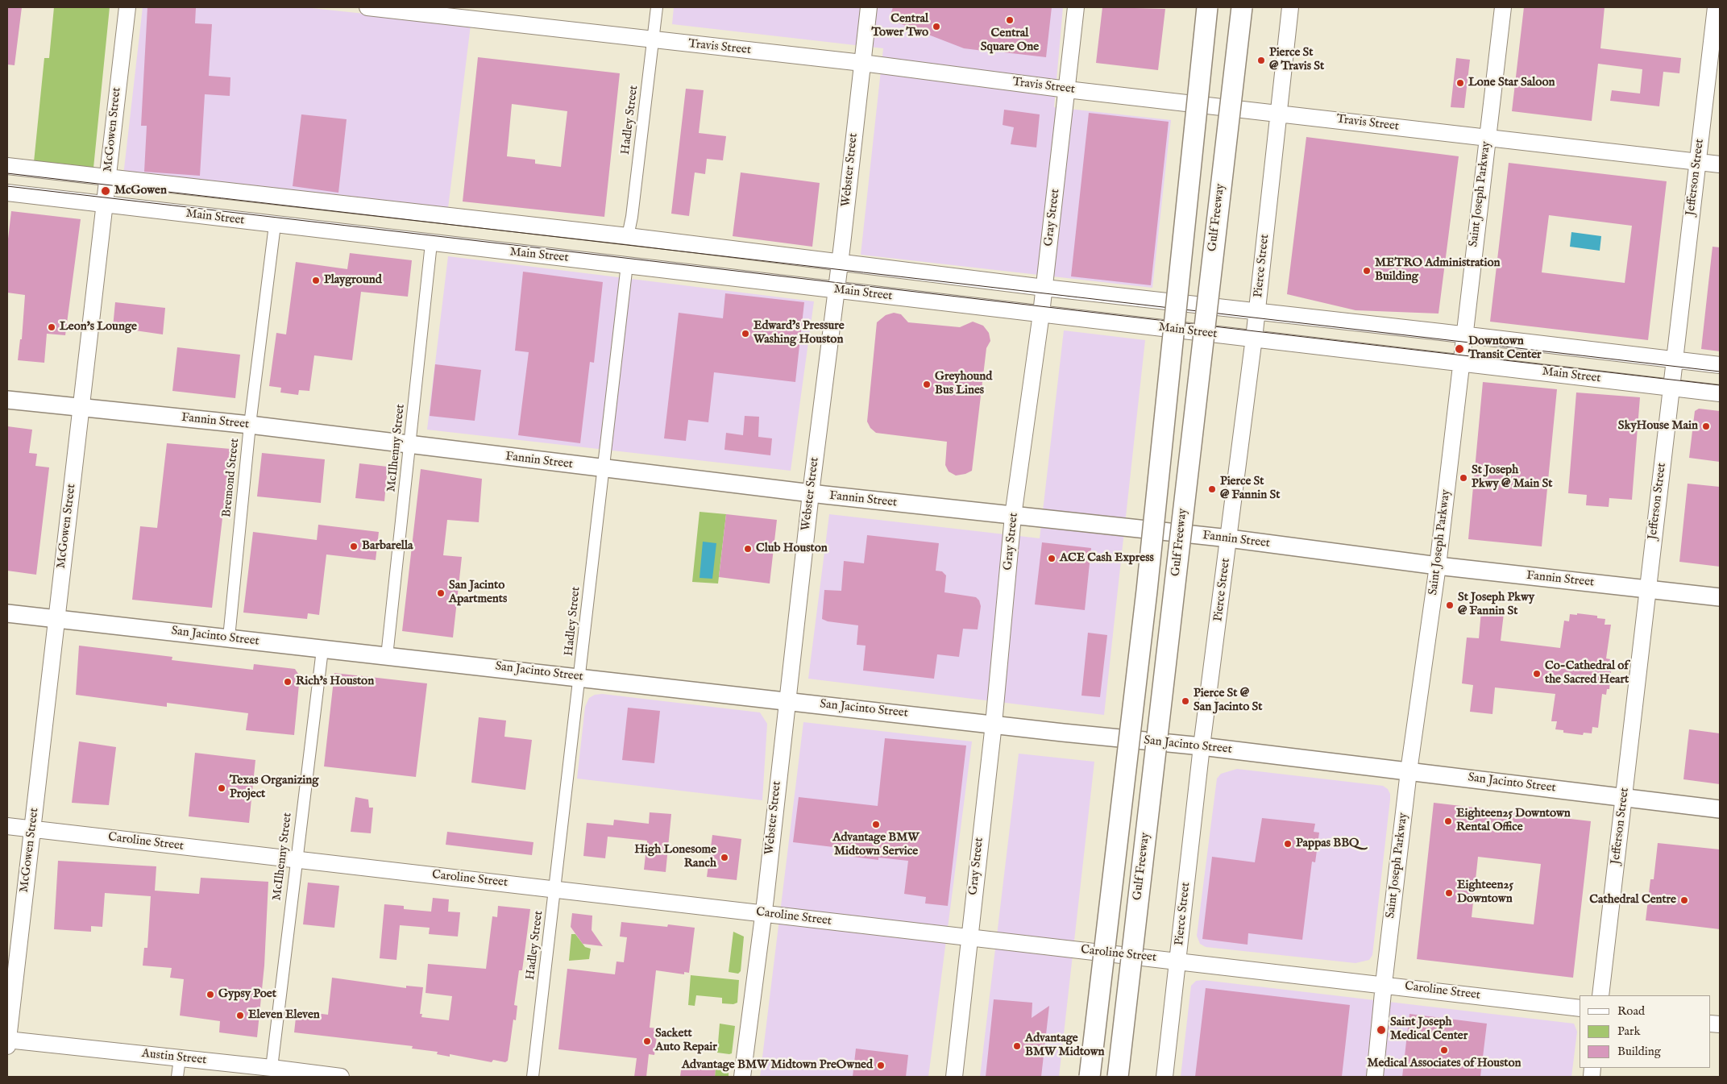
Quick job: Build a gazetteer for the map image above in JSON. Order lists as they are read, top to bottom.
{
  "streets": {
    "highway": ["Gulf Freeway"],
    "main road": [
      "Travis Street",
      "McGowen Street",
      "Webster Street",
      "Jefferson Street",
      "Saint Joseph Parkway",
      "Main Street",
      "Gray Street",
      "Pierce Street",
      "Fannin Street",
      "San Jacinto Street",
      "Caroline Street",
      "Austin Street"
    ],
    "street": ["Hadley Street", "McIlhenny Street", "Bremond Street"]
  },
  "crossings": [
    ["Travis Street", "Hadley Street"],
    ["Travis Street", "Webster Street"],
    ["Travis Street", "Jefferson Street"],
    ["Travis Street", "Saint Joseph Parkway"],
    ["Travis Street", "Gray Street"],
    ["Travis Street", "Pierce Street"],
    ["Hadley Street", "Main Street"],
    ["Hadley Street", "Fannin Street"],
    ["Hadley Street", "San Jacinto Street"],
    ["Hadley Street", "Caroline Street"],
    ["McGowen Street", "Main Street"],
    ["McGowen Street", "Fannin Street"],
    ["McGowen Street", "San Jacinto Street"],
    ["McGowen Street", "Caroline Street"],
    ["McGowen Street", "Austin Street"],
    ["Webster Street", "Main Street"],
    ["Webster Street", "Fannin Street"],
    ["Webster Street", "San Jacinto Street"],
    ["Webster Street", "Caroline Street"],
    ["Jefferson Street", "Main Street"],
    ["Jefferson Street", "Fannin Street"],
    ["Jefferson Street", "San Jacinto Street"],
    ["Saint Joseph Parkway", "Main Street"],
    ["Saint Joseph Parkway", "Fannin Street"],
    ["Saint Joseph Parkway", "San Jacinto Street"],
    ["Saint Joseph Parkway", "Caroline Street"],
    ["Main Street", "Gray Street"],
    ["Main Street", "Pierce Street"],
    ["Main Street", "McIlhenny Street"],
    ["Main Street", "Bremond Street"],
    ["Gray Street", "Fannin Street"],
    ["Gray Street", "San Jacinto Street"],
    ["Gray Street", "Caroline Street"],
    ["Pierce Street", "Fannin Street"],
    ["Pierce Street", "San Jacinto Street"],
    ["Pierce Street", "Caroline Street"],
    ["Fannin Street", "McIlhenny Street"],
    ["Fannin Street", "Bremond Street"],
    ["McIlhenny Street", "San Jacinto Street"],
    ["McIlhenny Street", "Caroline Street"],
    ["McIlhenny Street", "Austin Street"],
    ["Bremond Street", "San Jacinto Street"]
  ],
  "places": [
    "Central Square One",
    "Central Tower Two",
    "Pierce St @ Travis St",
    "Lone Star Saloon",
    "McGowen",
    "METRO Administration Building",
    "Playground",
    "Leon's Lounge",
    "Edward’s Pressure Washing Houston",
    "Downtown Transit Center",
    "Greyhound Bus Lines",
    "SkyHouse Main",
    "St Joseph Pkwy @ Main St",
    "Pierce St @ Fannin St",
    "Barbarella",
    "Club Houston",
    "ACE Cash Express",
    "San Jacinto Apartments",
    "St Joseph Pkwy @ Fannin St",
    "Co-Cathedral of the Sacred Heart",
    "Rich's Houston",
    "Pierce St @ San Jacinto St",
    "Texas Organizing Project",
    "Eighteen25 Downtown Rental Office",
    "Advantage BMW Midtown Service",
    "Pappas BBQ",
    "High Lonesome Ranch",
    "Eighteen25 Downtown",
    "Cathedral Centre",
    "Gypsy Poet",
    "Eleven Eleven",
    "Saint Joseph Medical Center",
    "Sackett Auto Repair",
    "Advantage BMW Midtown",
    "Medical Associates of Houston",
    "Advantage BMW Midtown PreOwned"
  ],
  "legend": ["Road", "Park", "Building"]
}
